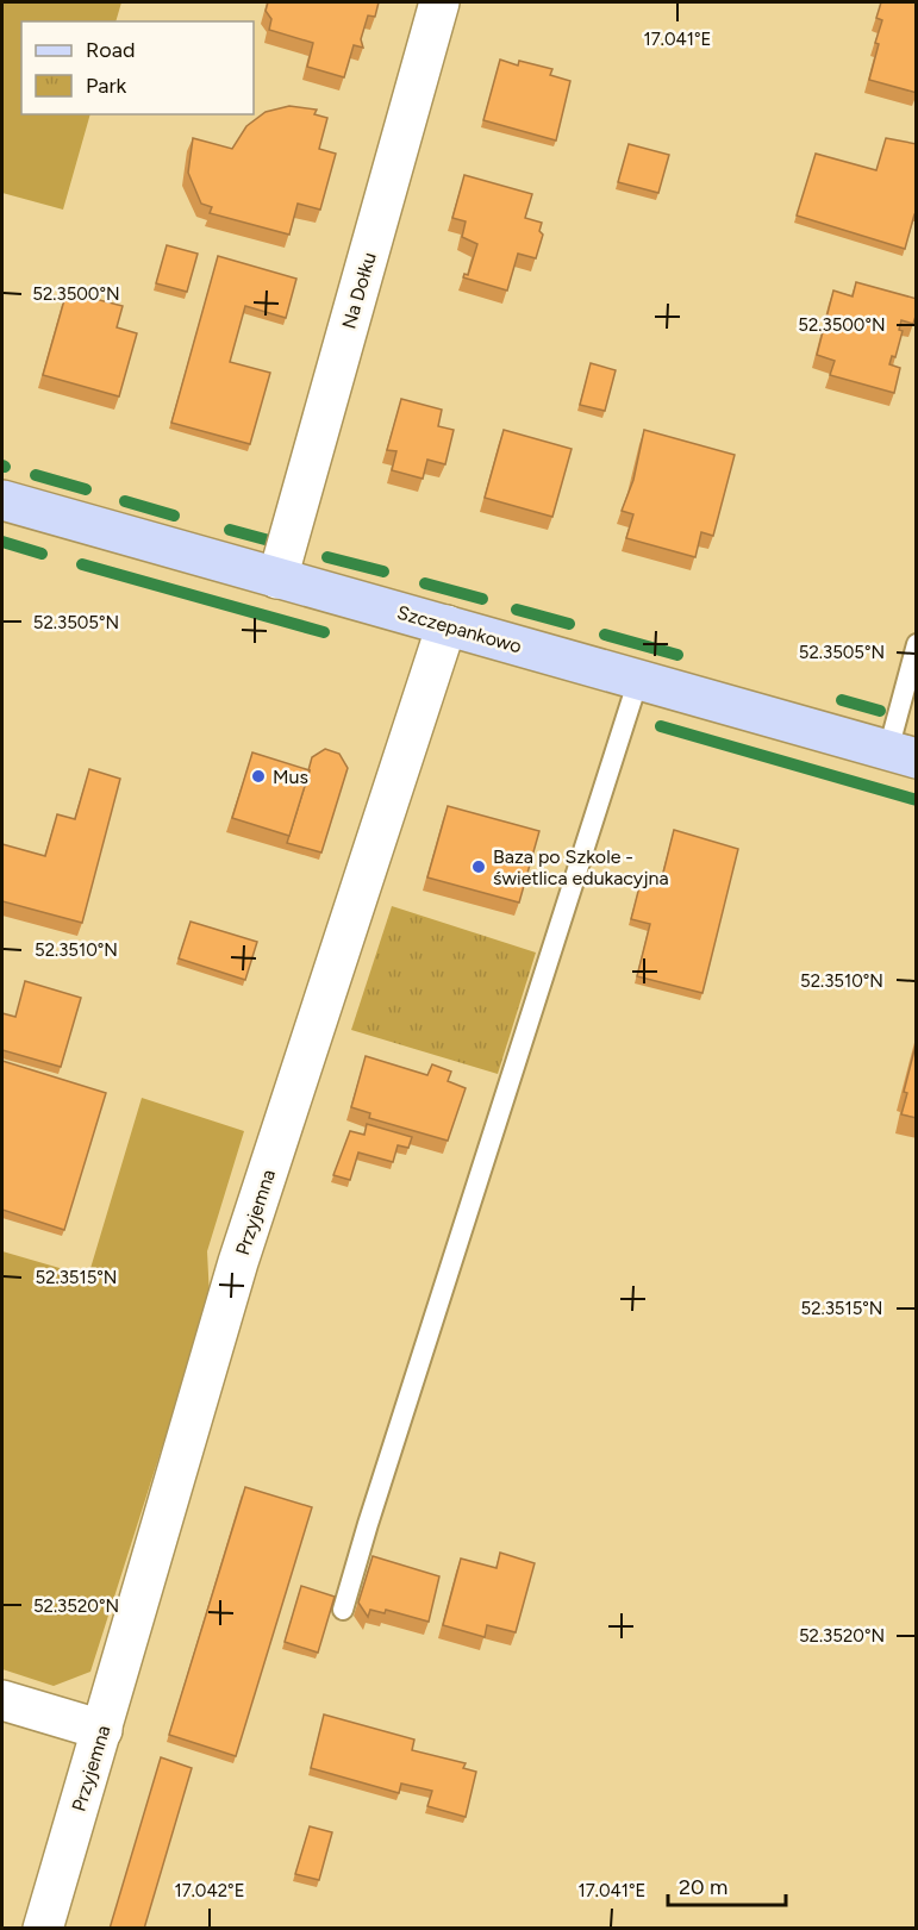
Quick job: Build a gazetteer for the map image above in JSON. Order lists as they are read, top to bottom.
{
  "streets": {
    "street": ["Na Dołku", "Szczepankowo", "Przyjemna"]
  },
  "crossings": [
    ["Na Dołku", "Szczepankowo"],
    ["Szczepankowo", "Przyjemna"]
  ],
  "places": ["Mus", "Baza po Szkole - świetlica edukacyjna"],
  "legend": ["Road", "Park"],
  "scale_bar": "20 m",
  "coordinates": [
    "17.041°E",
    "52.3500°N",
    "52.3505°N",
    "52.3510°N",
    "52.3515°N",
    "52.3520°N",
    "17.042°E"
  ]
}
